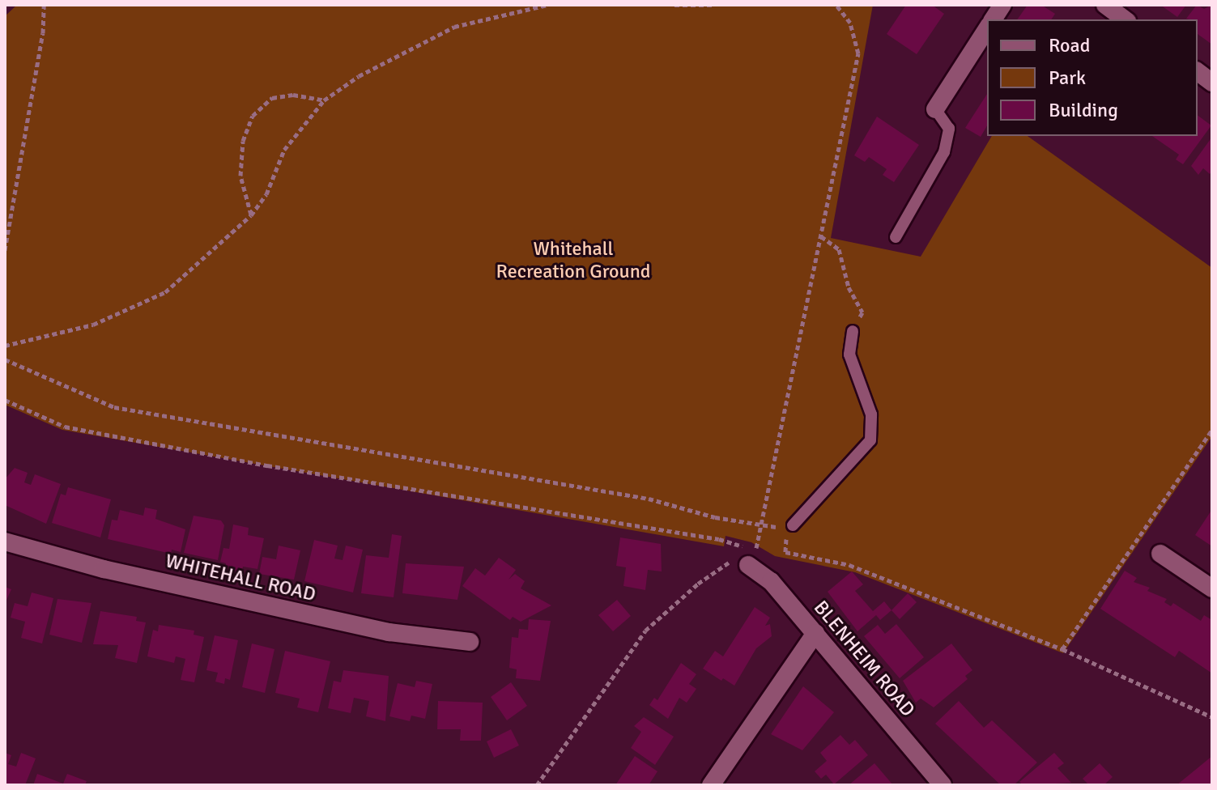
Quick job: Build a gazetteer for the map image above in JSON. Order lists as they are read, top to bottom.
{
  "streets": {
    "street": ["WHITEHALL ROAD", "BLENHEIM ROAD"]
  },
  "parks": ["Whitehall Recreation Ground"],
  "legend": ["Road", "Park", "Building"]
}
